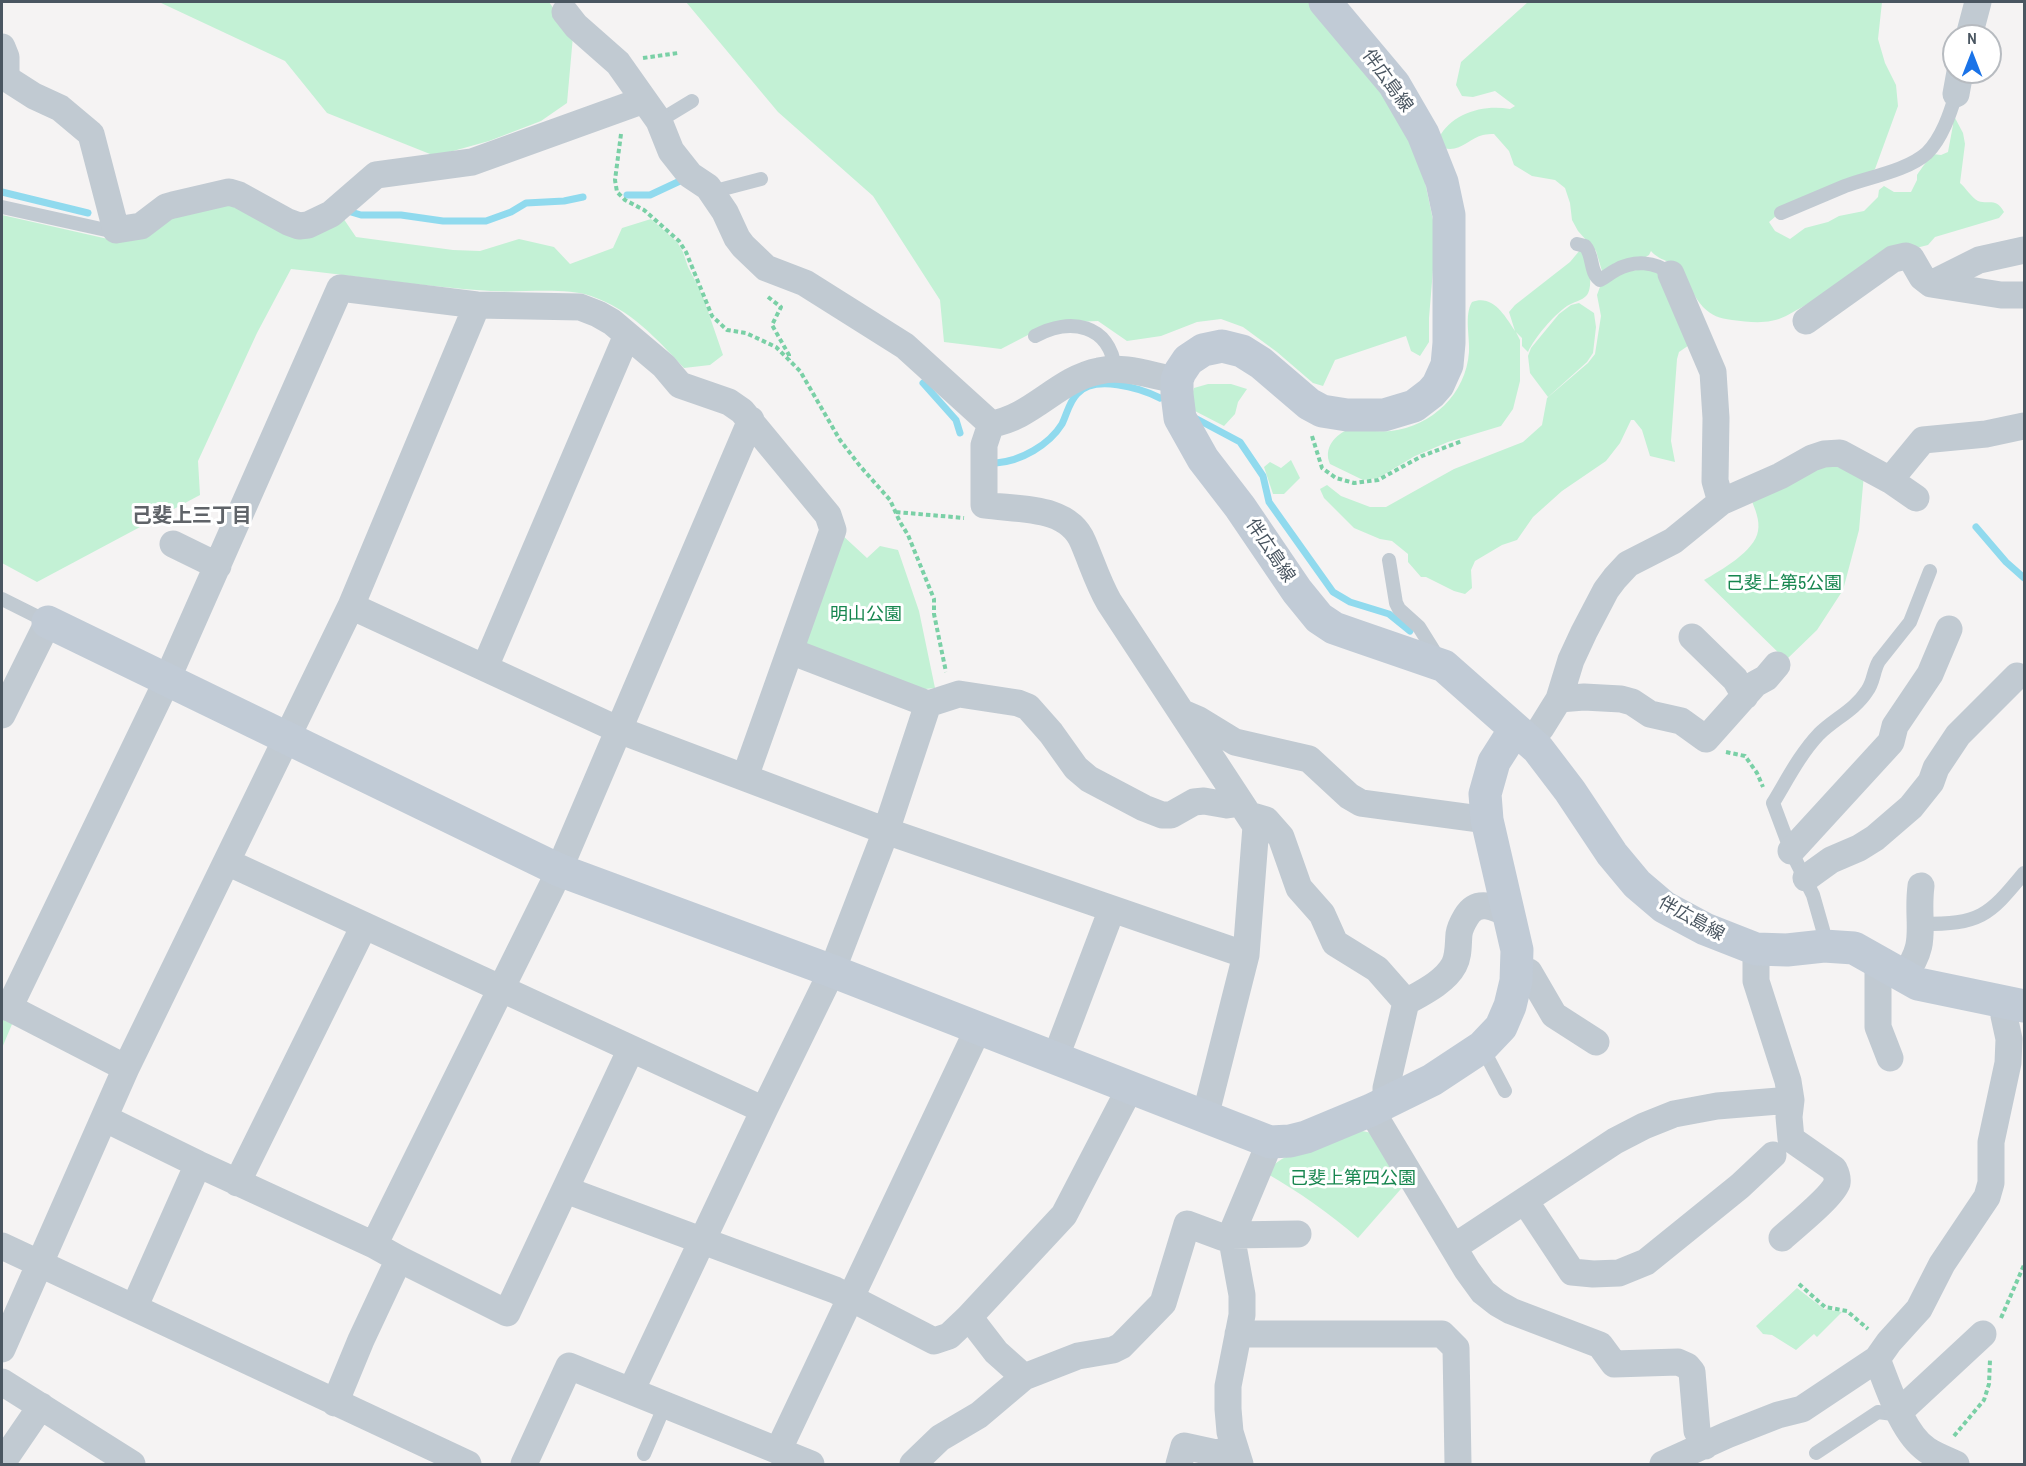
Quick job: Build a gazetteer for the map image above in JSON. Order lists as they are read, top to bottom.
{
  "streets": {
    "street": ["伴広島線"]
  },
  "districts": ["己斐上三丁目"],
  "parks": ["己斐上第5公園", "明山公園", "己斐上第四公園"],
  "north": "top"
}
